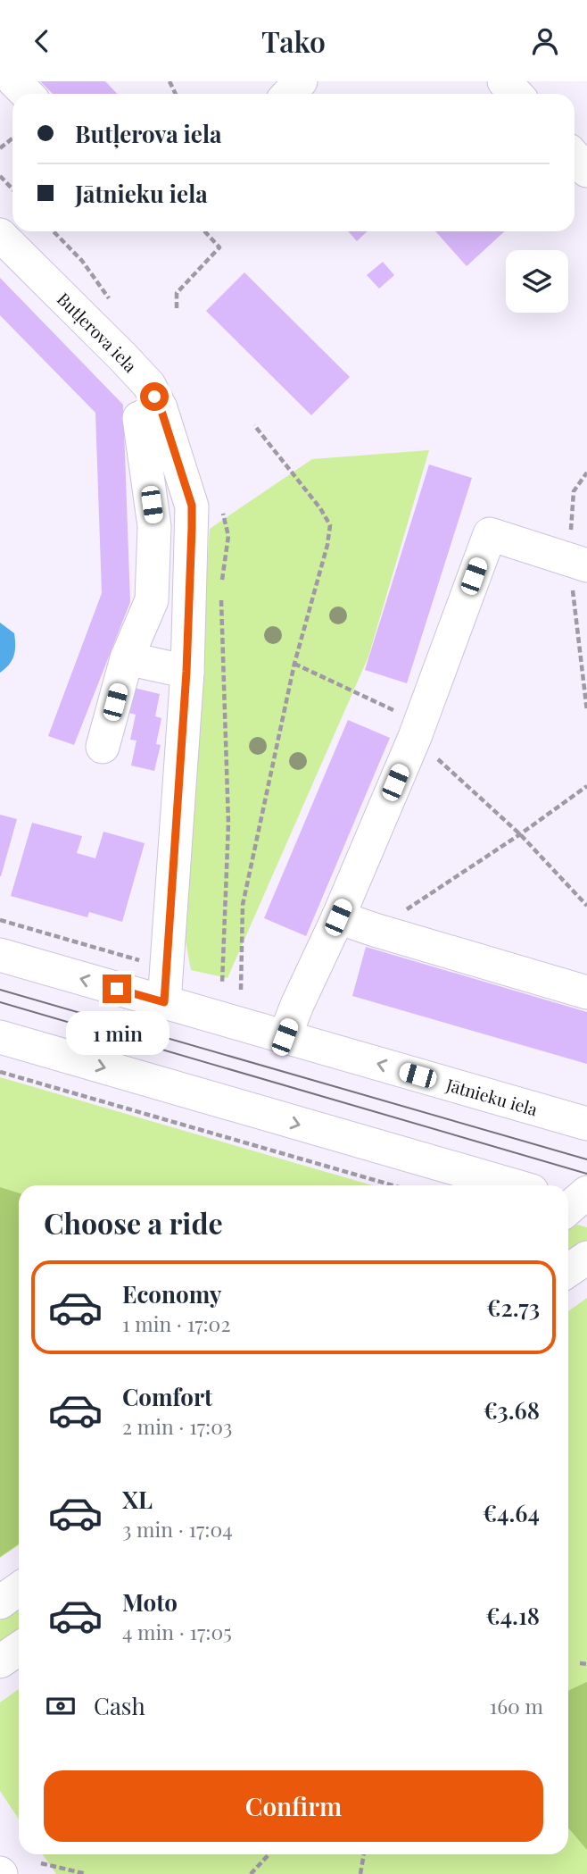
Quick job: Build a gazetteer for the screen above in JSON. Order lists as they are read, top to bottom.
{
  "streets": {
    "street": ["Butļerova iela", "Jātnieku iela"]
  },
  "crossings": [
    ["Butļerova iela", "Jātnieku iela"]
  ],
  "page": {
    "header": "Tako",
    "banner": ["Butļerova iela", "Jātnieku iela"],
    "bubble": "1 min",
    "heading": "Choose a ride",
    "list": [
      {
        "name": "Economy",
        "note": "1 min · 17:02",
        "value": "€2.73"
      },
      {
        "name": "Comfort",
        "note": "2 min · 17:03",
        "value": "€3.68"
      },
      {
        "name": "XL",
        "note": "3 min · 17:04",
        "value": "€4.64"
      },
      {
        "name": "Moto",
        "note": "4 min · 17:05",
        "value": "€4.18"
      }
    ],
    "pay": ["Cash", "160 m"],
    "buttons": "Confirm"
  }
}
